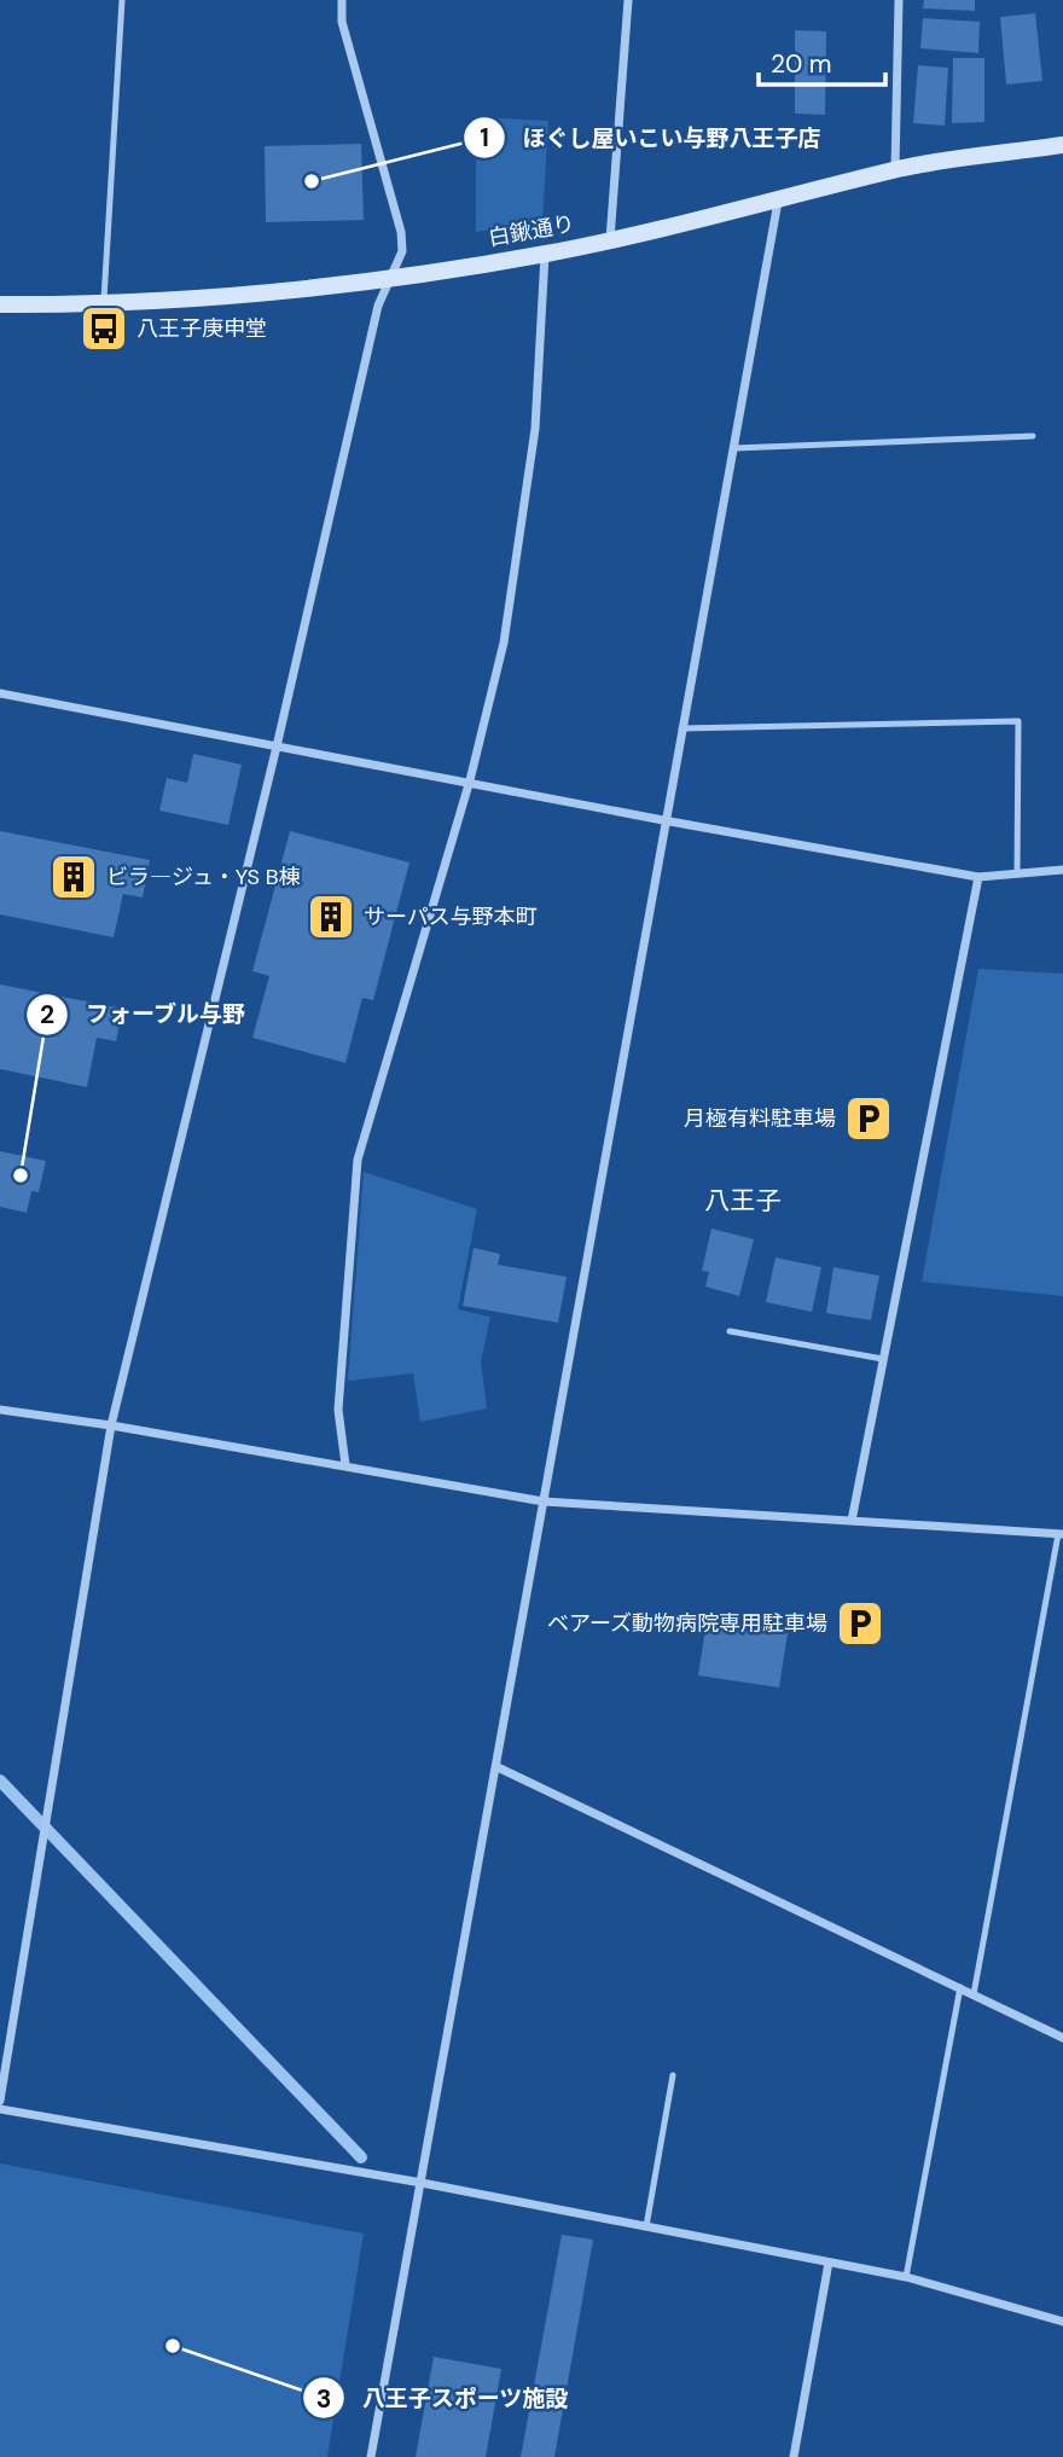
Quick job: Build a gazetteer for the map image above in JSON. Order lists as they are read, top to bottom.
{
  "streets": {
    "street": ["白鍬通り"]
  },
  "districts": ["八王子"],
  "places": {
    "other": ["ほぐし屋いこい与野八王子店", "フォーブル与野", "八王子スポーツ施設"],
    "bus stop": ["八王子庚申堂"],
    "building": ["ビラ―ジュ・YS B棟", "サーパス与野本町"],
    "parking": ["月極有料駐車場", "ベアーズ動物病院専用駐車場"]
  },
  "scale_bar": "20 m"
}
